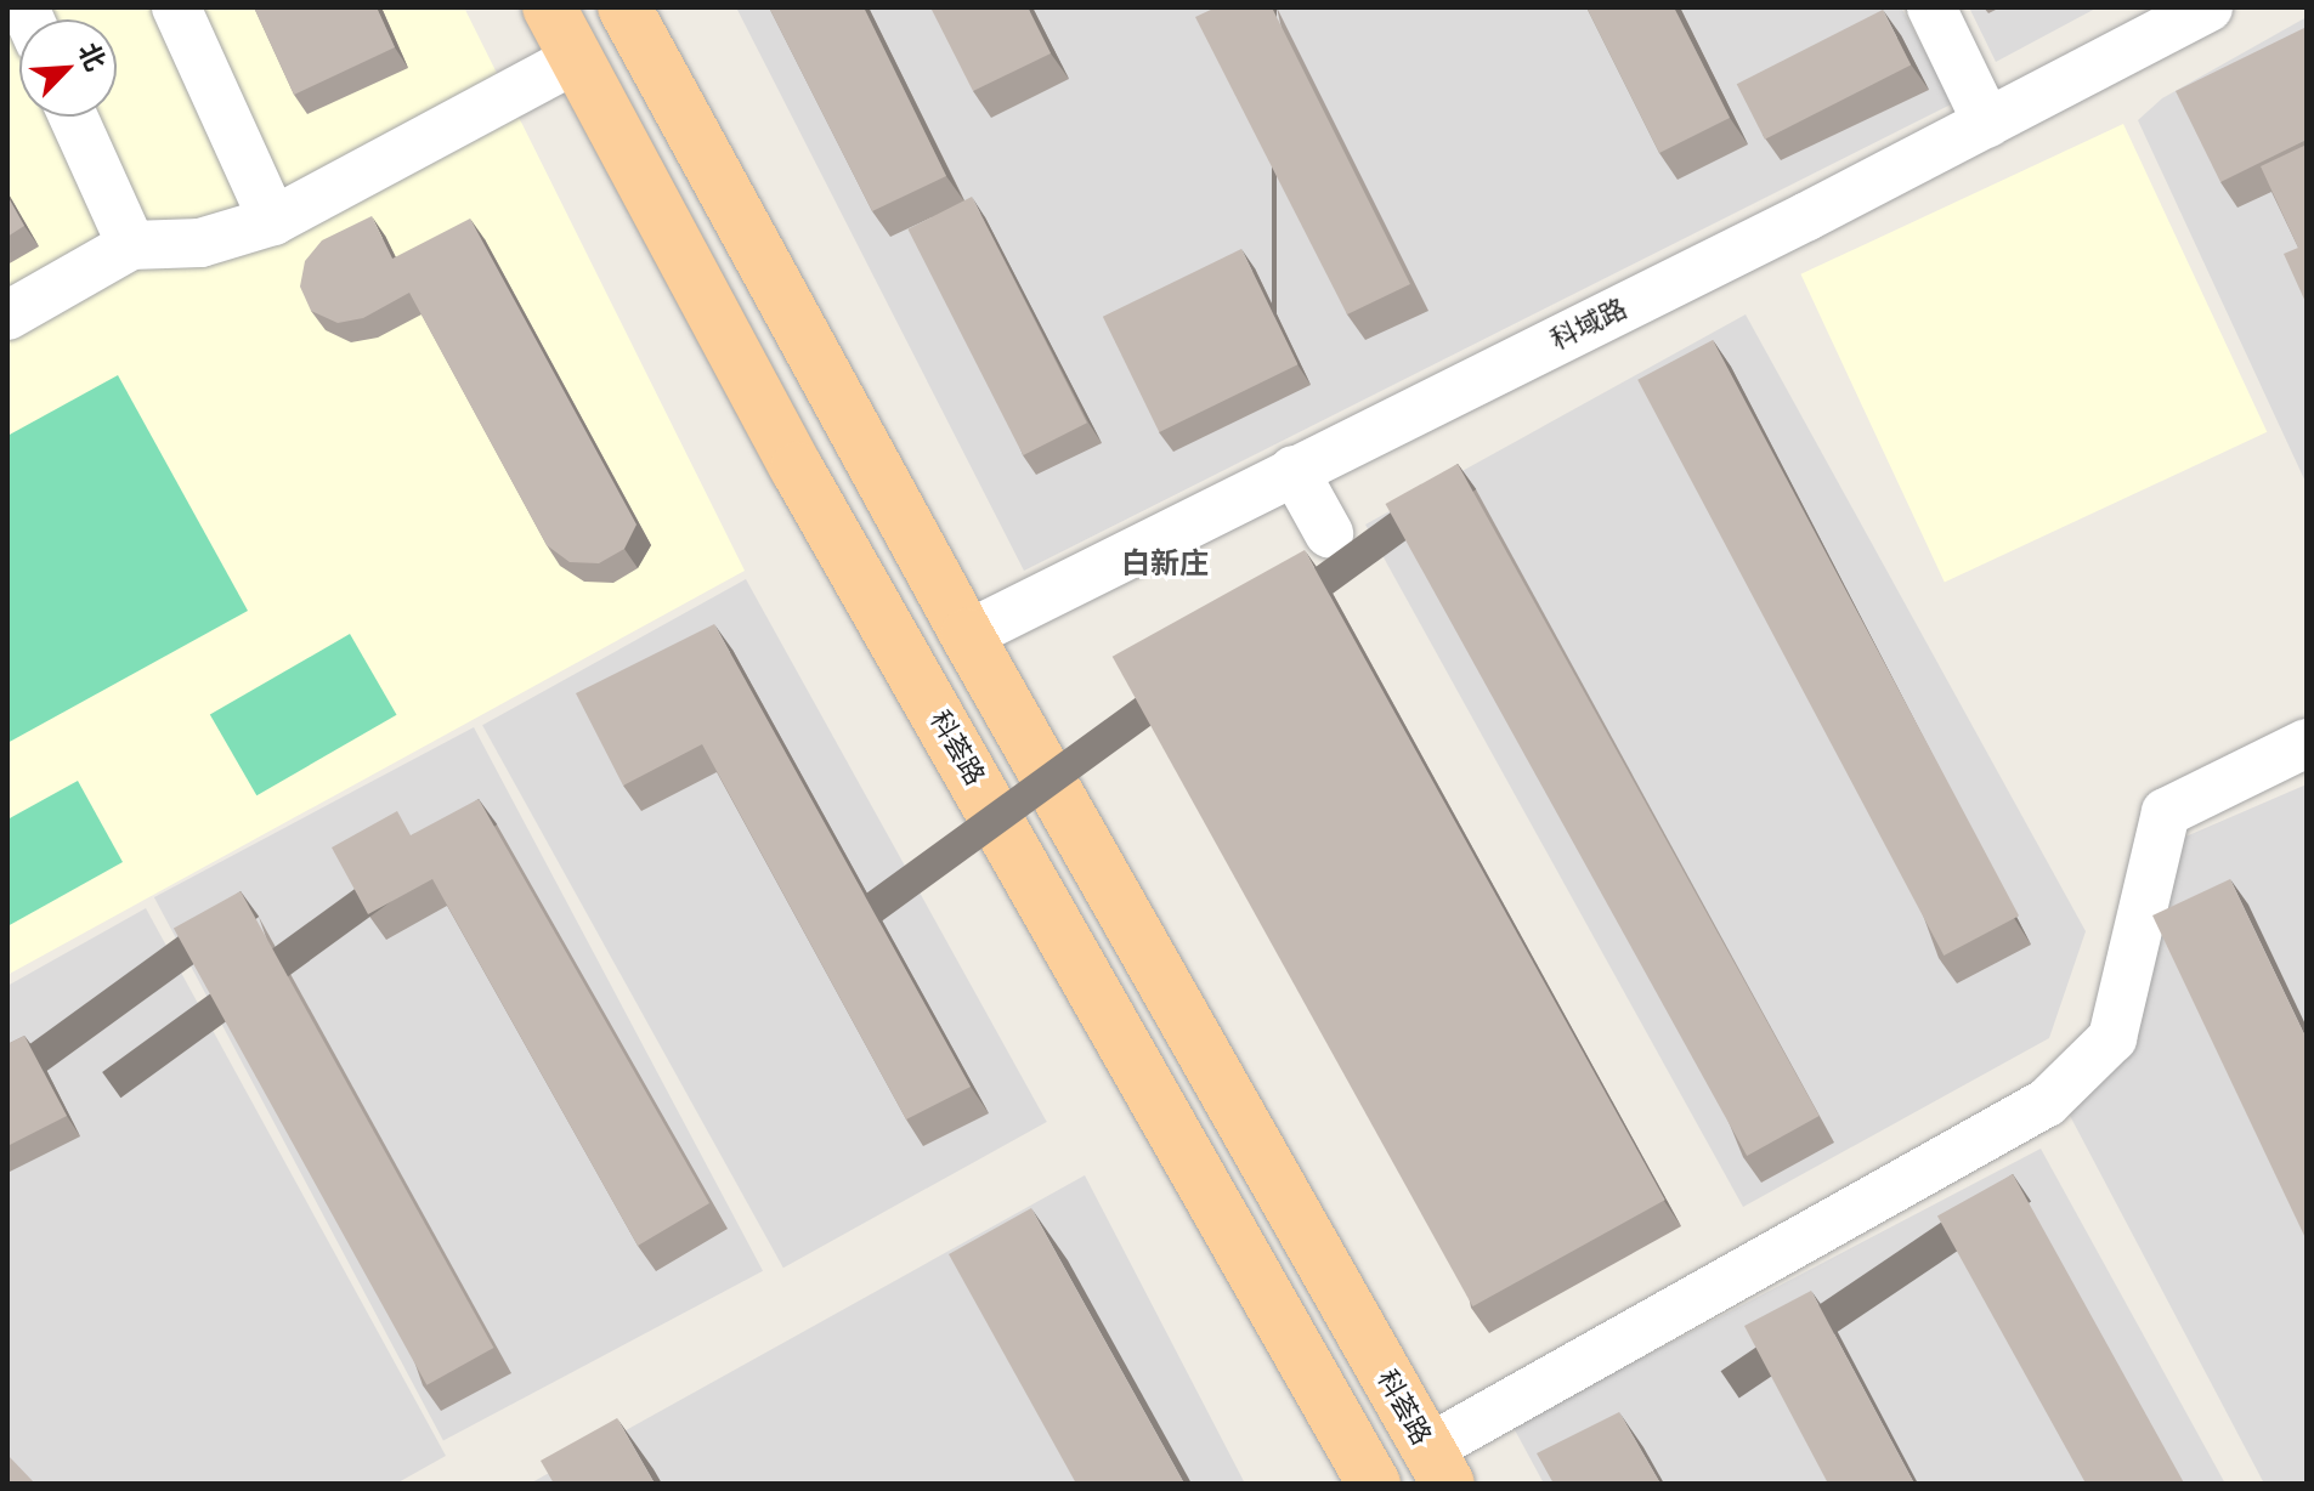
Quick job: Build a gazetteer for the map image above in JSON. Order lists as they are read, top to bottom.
{
  "streets": {
    "main road": ["科荟路"],
    "street": ["科域路"]
  },
  "crossings": [
    ["科域路", "科荟路"]
  ],
  "districts": ["白新庄"],
  "north": "top right"
}
